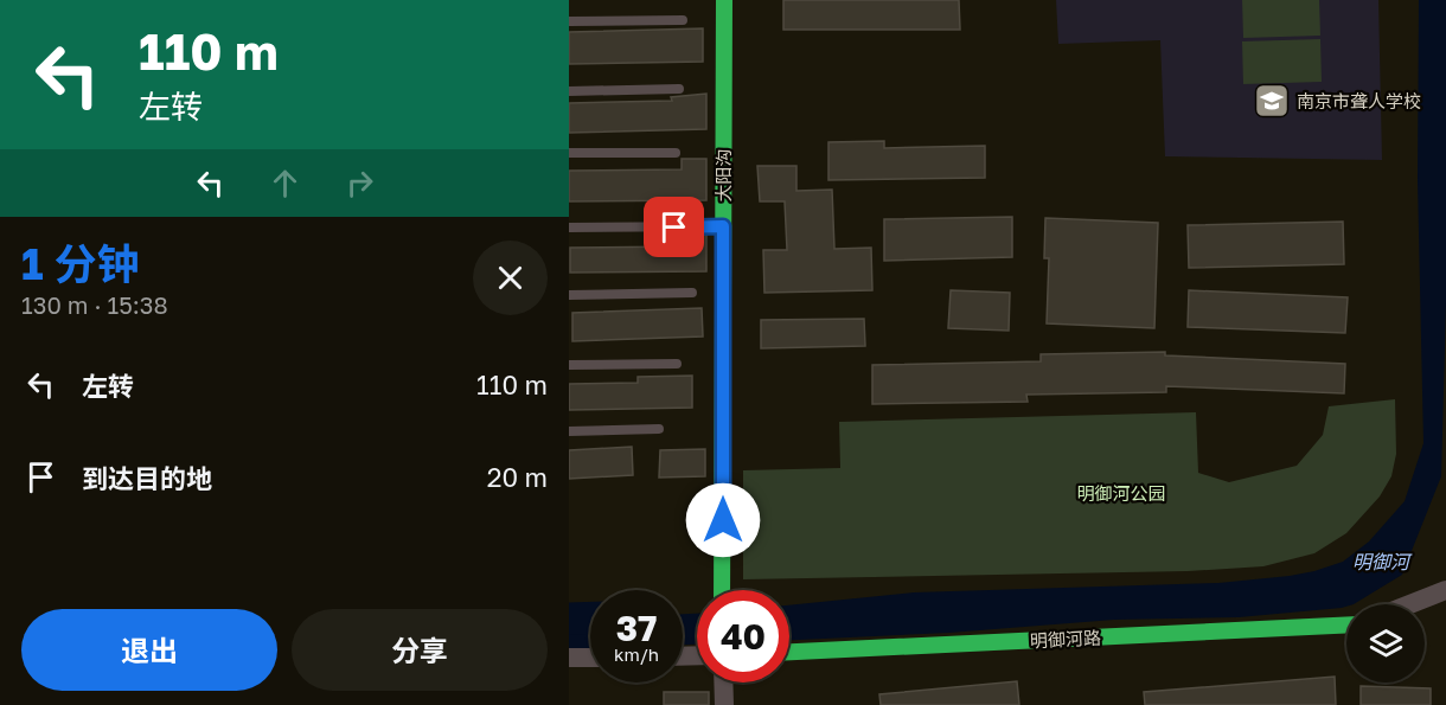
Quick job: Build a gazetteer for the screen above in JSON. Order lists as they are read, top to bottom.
{
  "streets": {
    "street": ["大阳沟", "明御河路"]
  },
  "water": ["明御河"],
  "parks": ["明御河公园"],
  "places": {
    "school or university": ["南京市聋人学校"]
  },
  "page": {
    "turn": ["110 m", "左转"],
    "heading": ["1 分钟", "130 m · 15:38"],
    "list": [
      {
        "name": "左转",
        "value": "110 m"
      },
      {
        "name": "到达目的地",
        "value": "20 m"
      }
    ],
    "speed": "37 km/h",
    "limit": "40",
    "buttons": ["退出", "分享"]
  }
}
